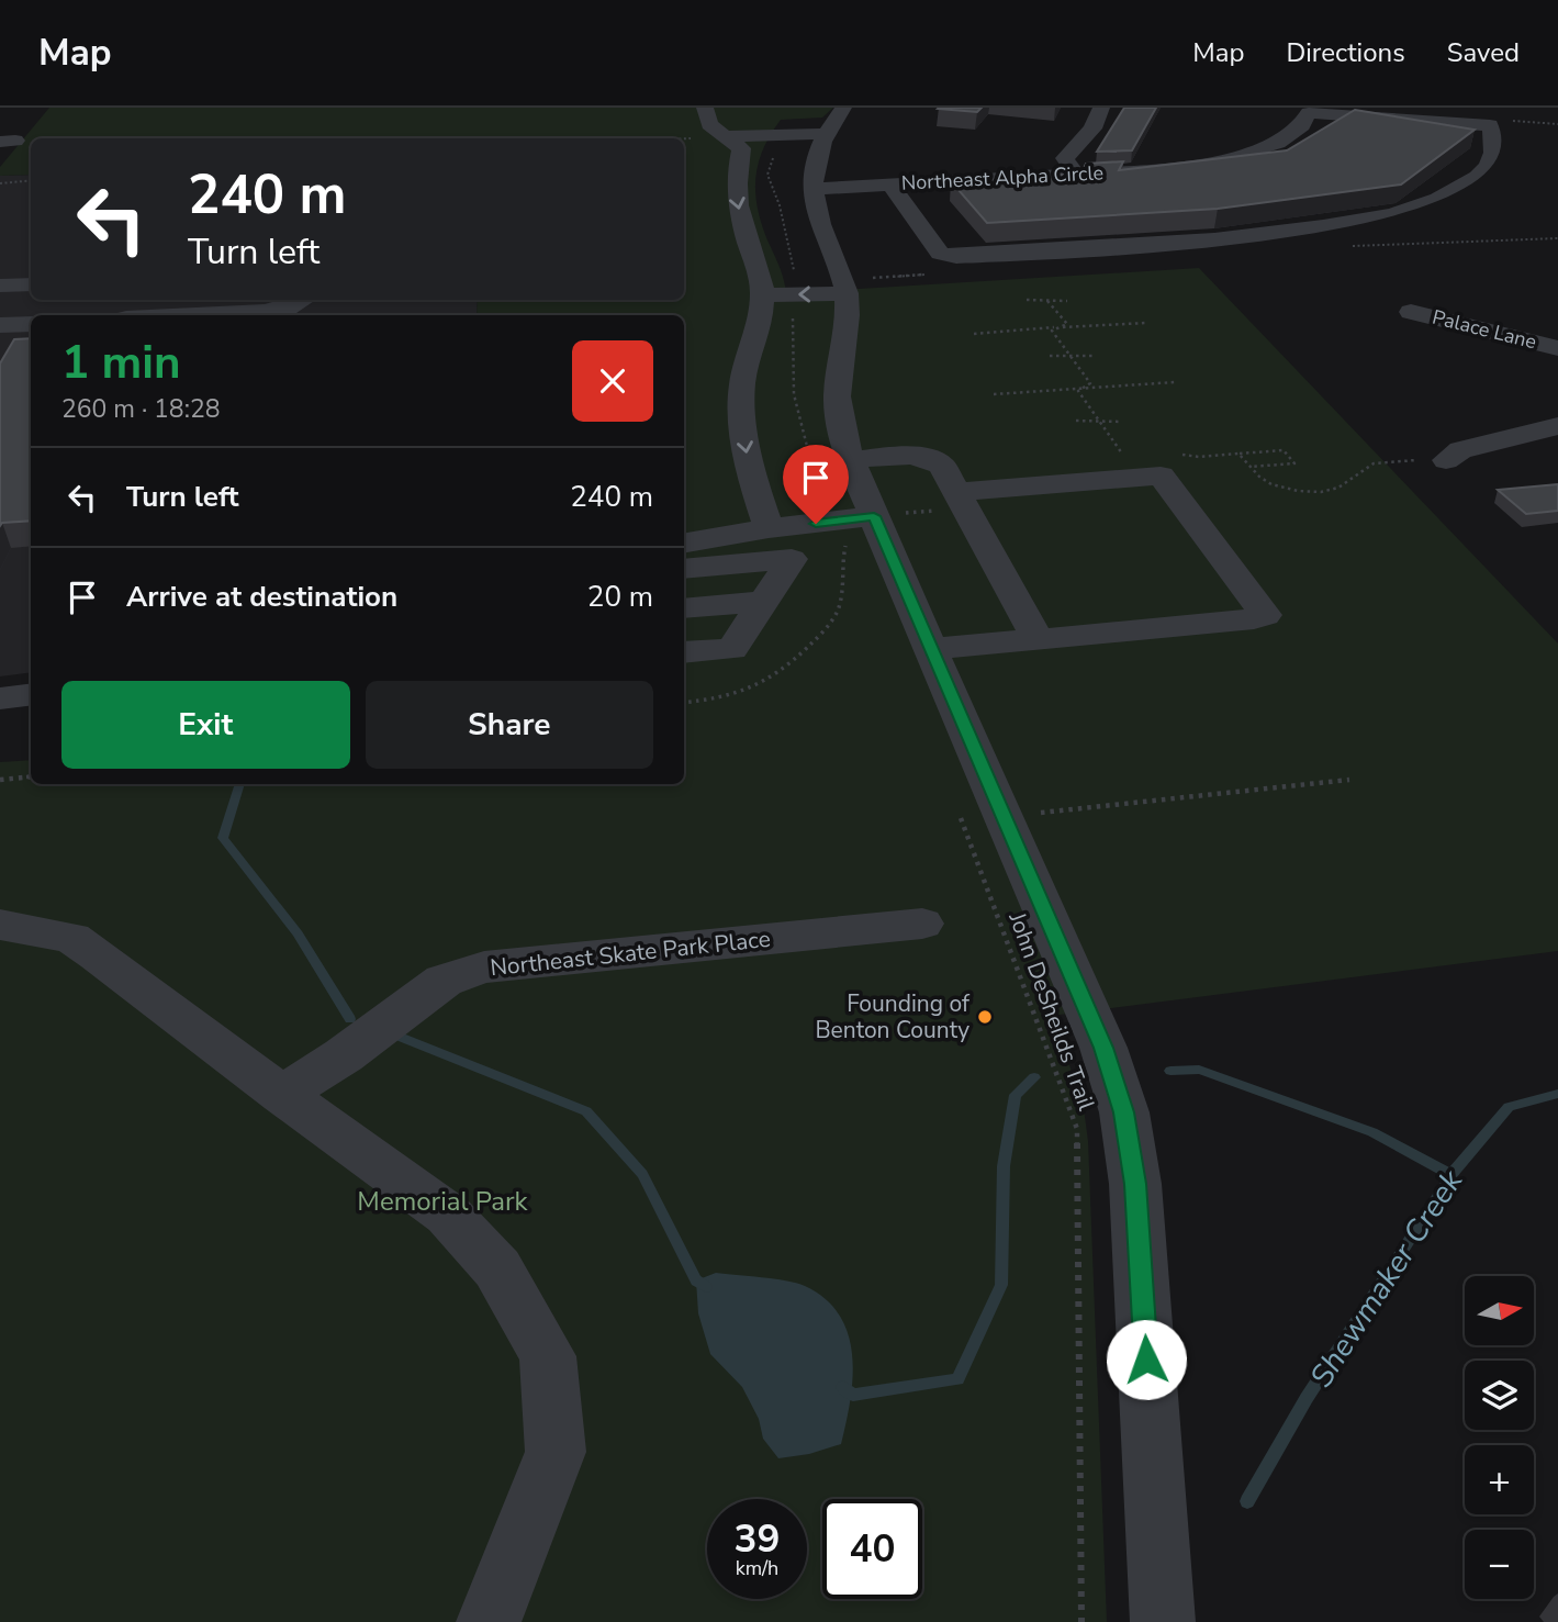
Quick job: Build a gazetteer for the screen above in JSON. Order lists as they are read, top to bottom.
{
  "streets": {
    "street": ["Northeast Alpha Circle", "Palace Lane", "Northeast Skate Park Place"],
    "path": ["John DeSheilds Trail"]
  },
  "water": ["Shewmaker Creek"],
  "parks": ["Memorial Park"],
  "places": ["Founding of Benton County"],
  "north": "right",
  "page": {
    "header": "Map",
    "nav": ["Map", "Directions", "Saved"],
    "turn": ["240 m", "Turn left"],
    "heading": ["1 min", "260 m · 18:28"],
    "list": [
      {
        "name": "Turn left",
        "value": "240 m"
      },
      {
        "name": "Arrive at destination",
        "value": "20 m"
      }
    ],
    "buttons": ["Exit", "Share"],
    "map_buttons": ["+", "−"],
    "speed": "39 km/h",
    "limit": "40"
  }
}
